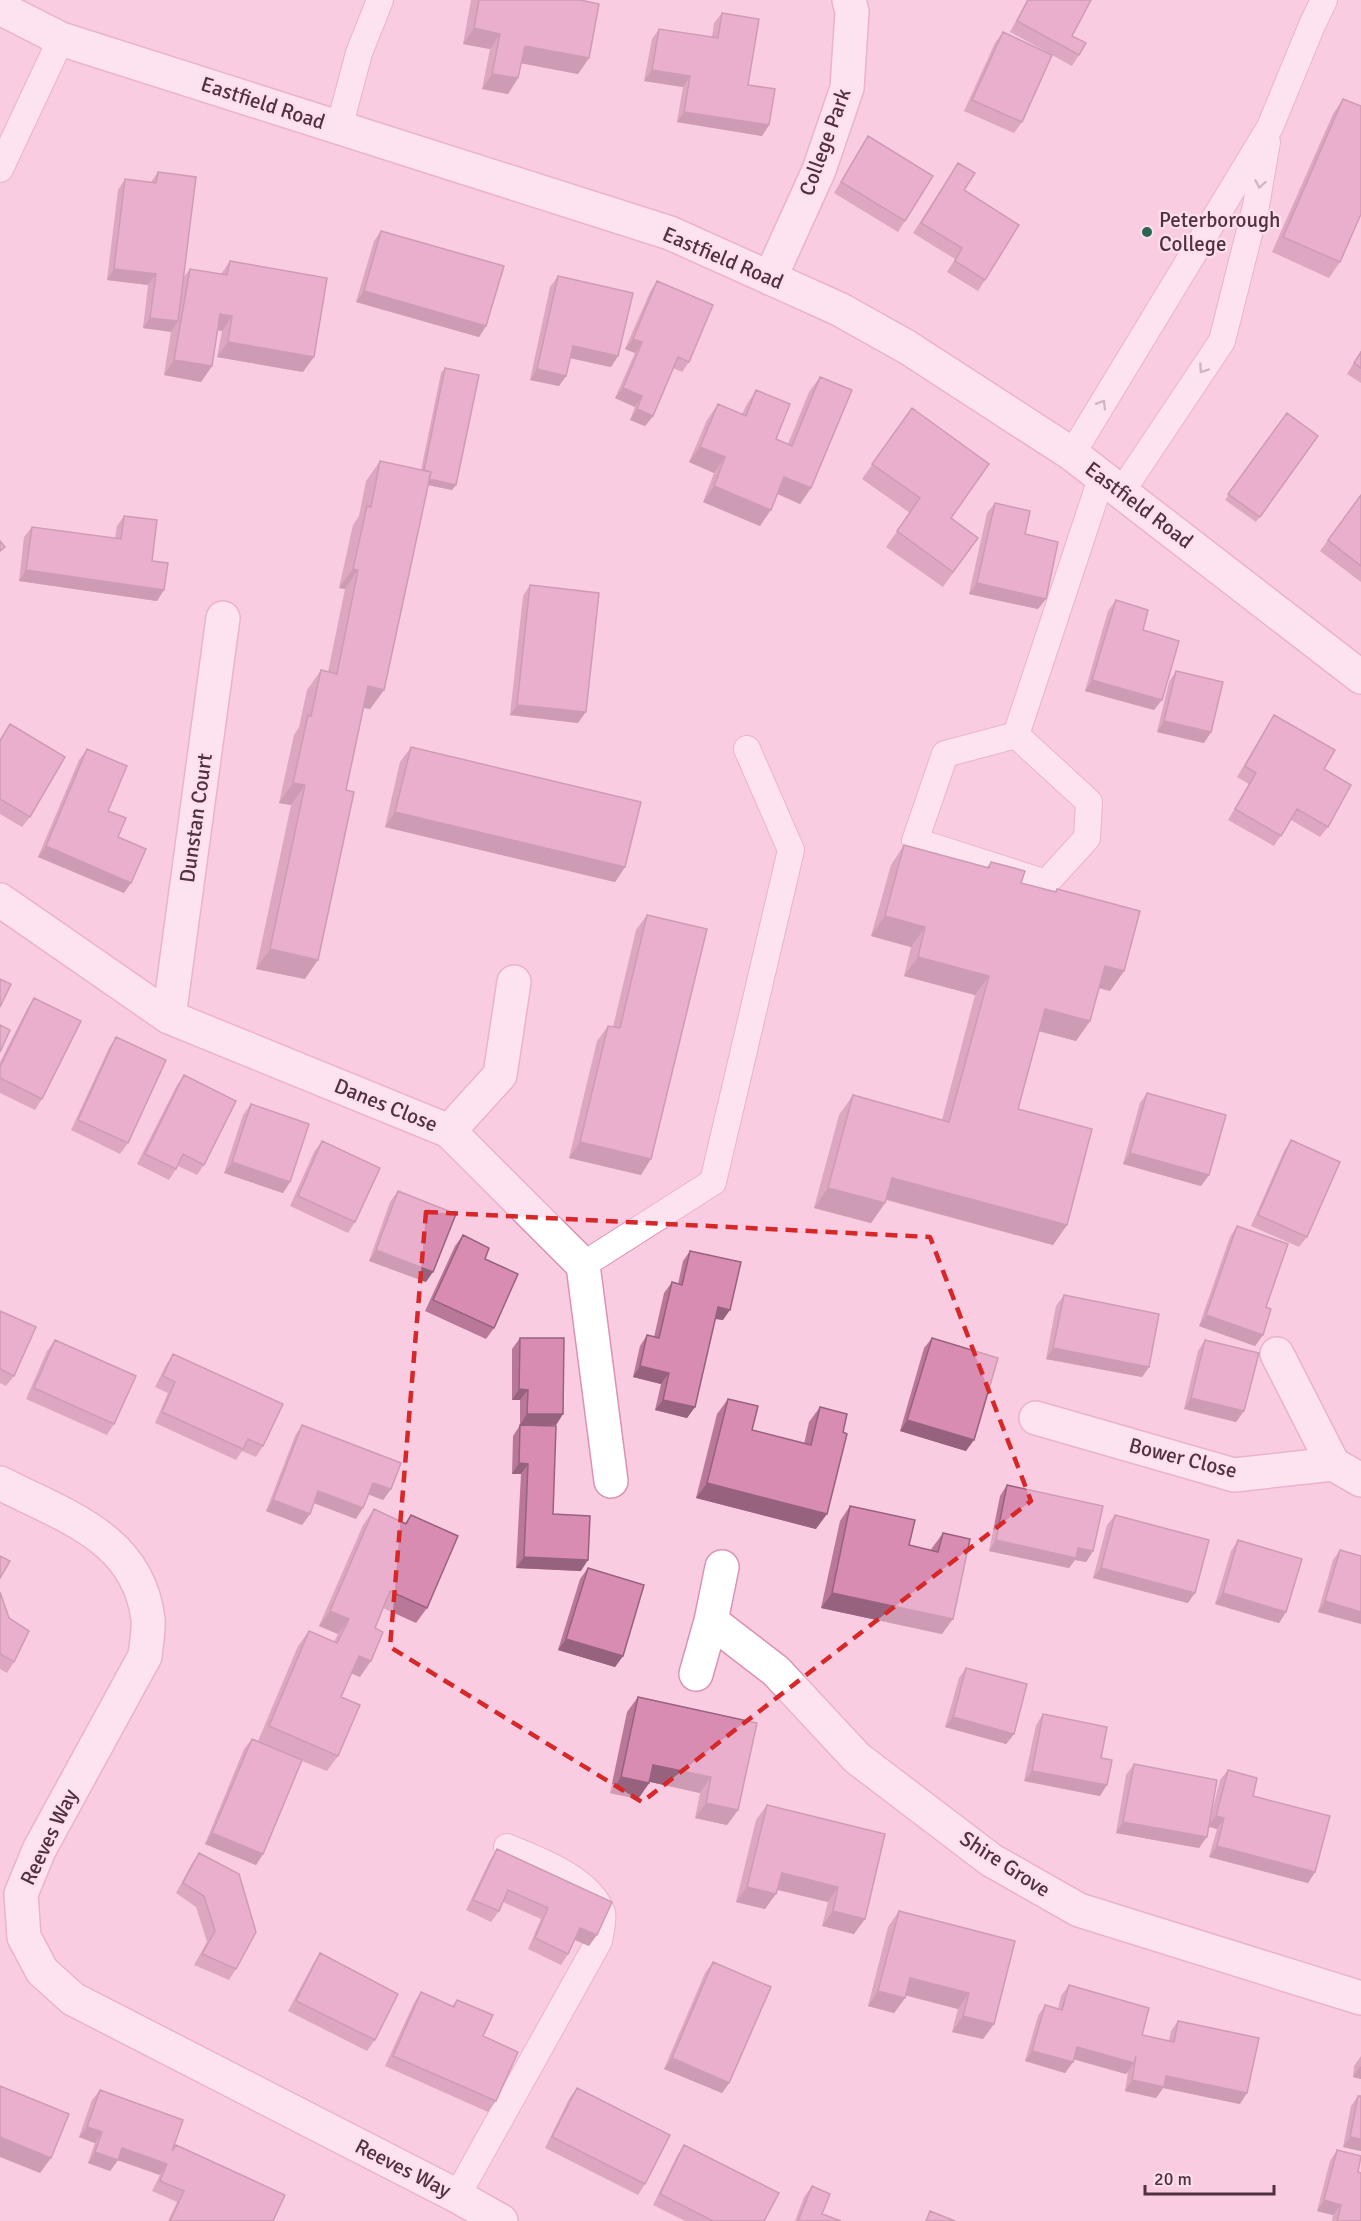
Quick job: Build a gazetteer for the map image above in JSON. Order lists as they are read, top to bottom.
{
  "streets": {
    "street": [
      "Eastfield Road",
      "College Park",
      "Dunstan Court",
      "Danes Close",
      "Bower Close",
      "Reeves Way",
      "Shire Grove"
    ]
  },
  "crossings": [
    ["Eastfield Road", "College Park"],
    ["Dunstan Court", "Danes Close"]
  ],
  "places": ["Peterborough College"],
  "scale_bar": "20 m"
}
